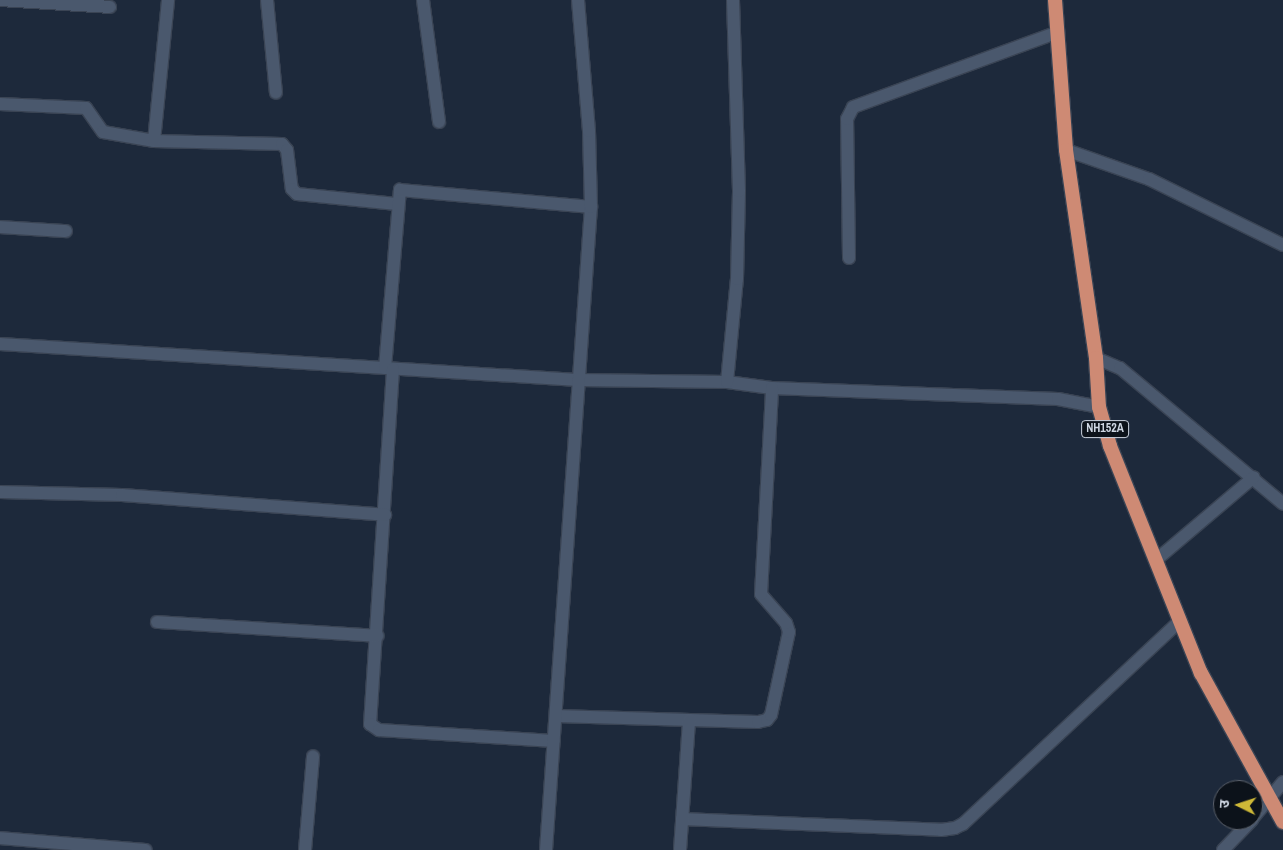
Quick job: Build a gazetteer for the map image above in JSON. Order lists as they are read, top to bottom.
{
  "streets": {
    "highway": ["NH152A"]
  },
  "north": "left"
}
